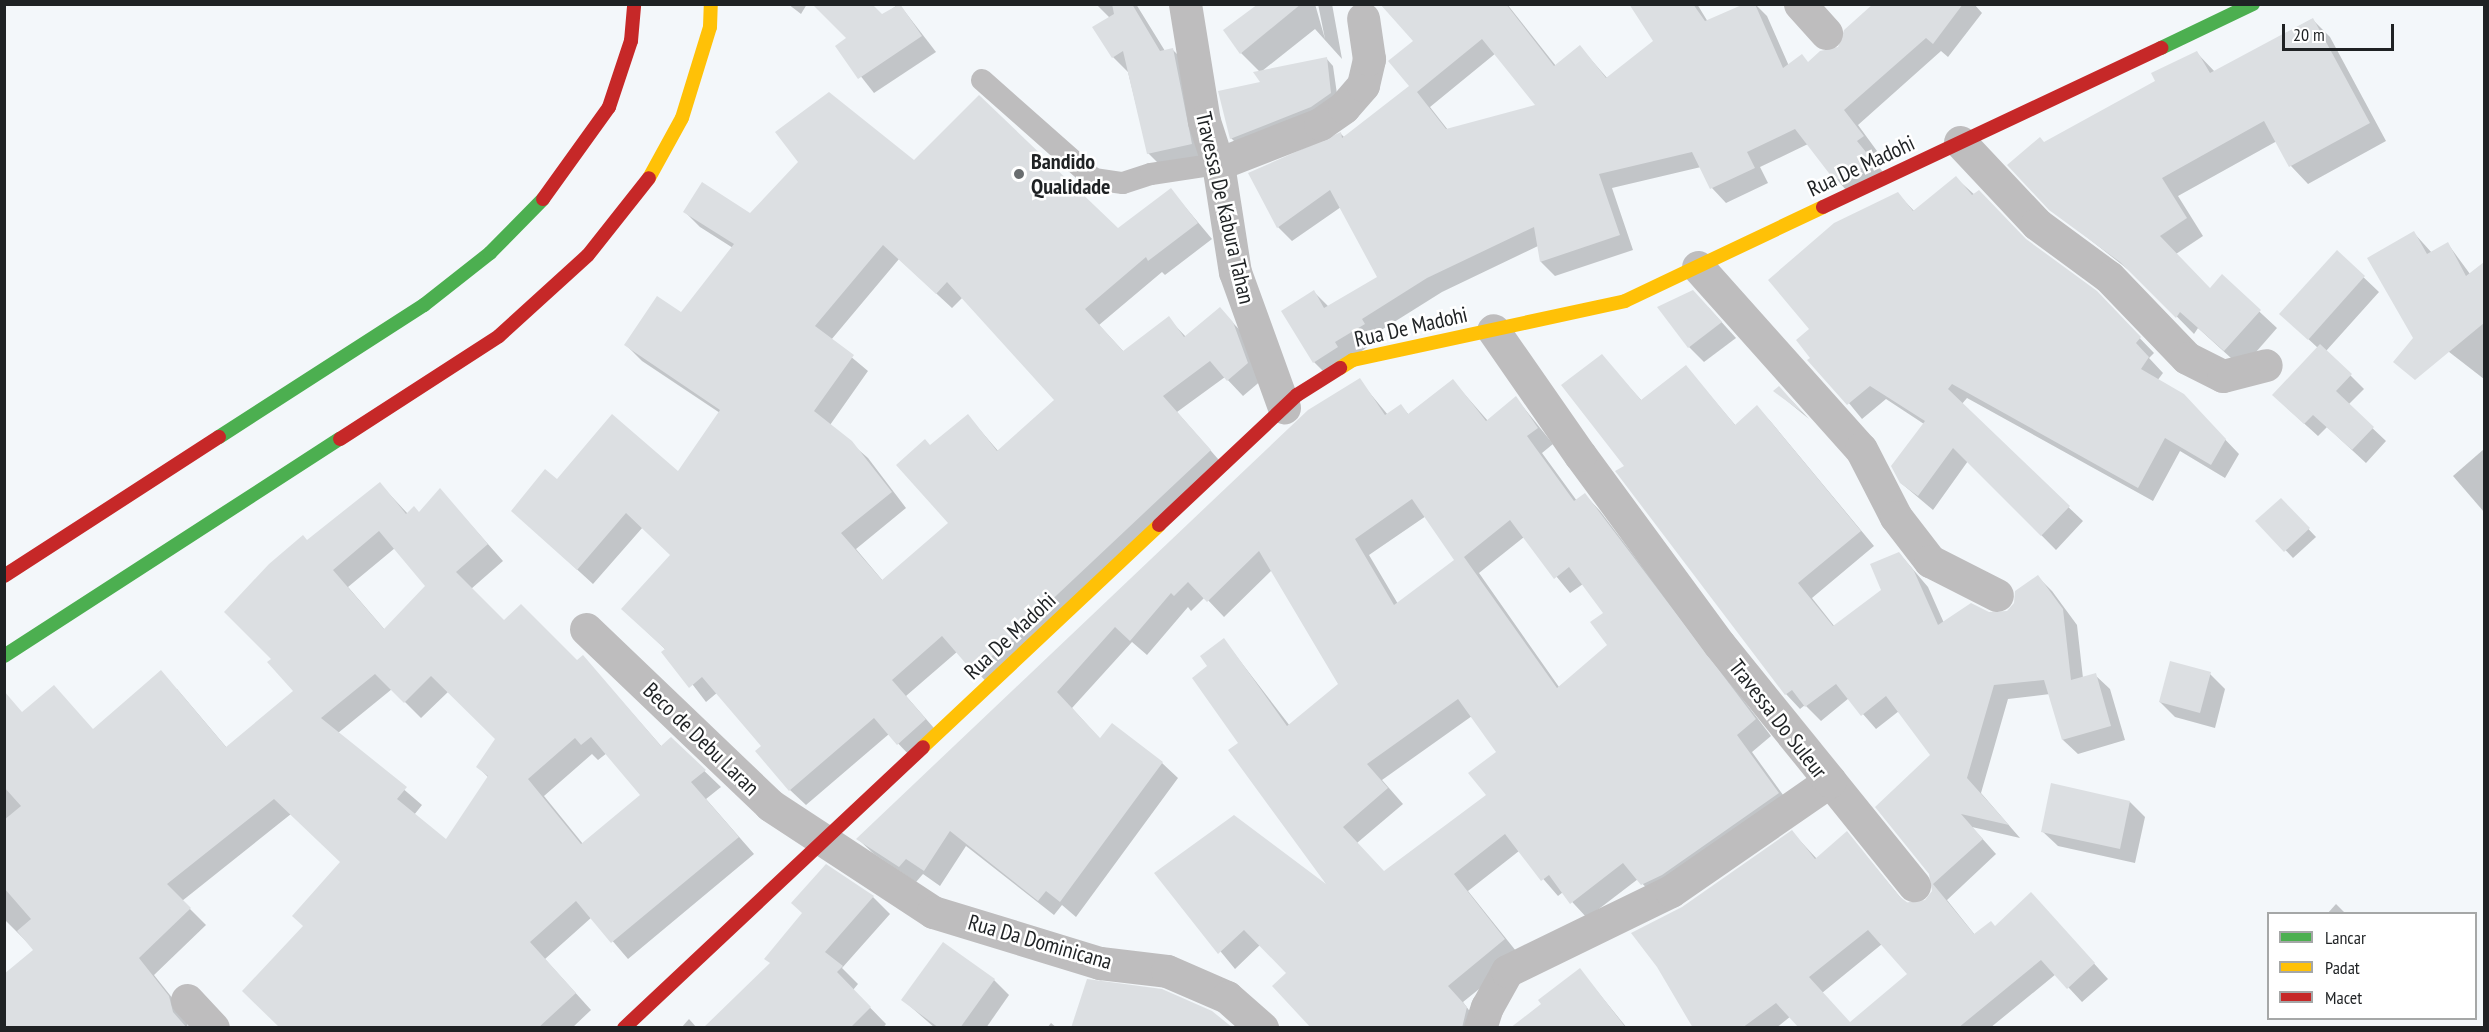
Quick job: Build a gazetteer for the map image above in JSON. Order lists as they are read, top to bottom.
{
  "streets": {
    "street": [
      "Rua De Madohi",
      "Travessa De Kabura Tahan",
      "Travessa Do Suleur",
      "Beco de Debu Laran",
      "Rua Da Dominicana"
    ]
  },
  "crossings": [
    ["Rua De Madohi", "Travessa De Kabura Tahan"],
    ["Rua De Madohi", "Travessa Do Suleur"],
    ["Rua De Madohi", "Beco de Debu Laran"],
    ["Rua De Madohi", "Rua Da Dominicana"],
    ["Beco de Debu Laran", "Rua Da Dominicana"]
  ],
  "places": ["Bandido Qualidade"],
  "legend": ["Lancar", "Padat", "Macet"],
  "scale_bar": "20 m"
}
